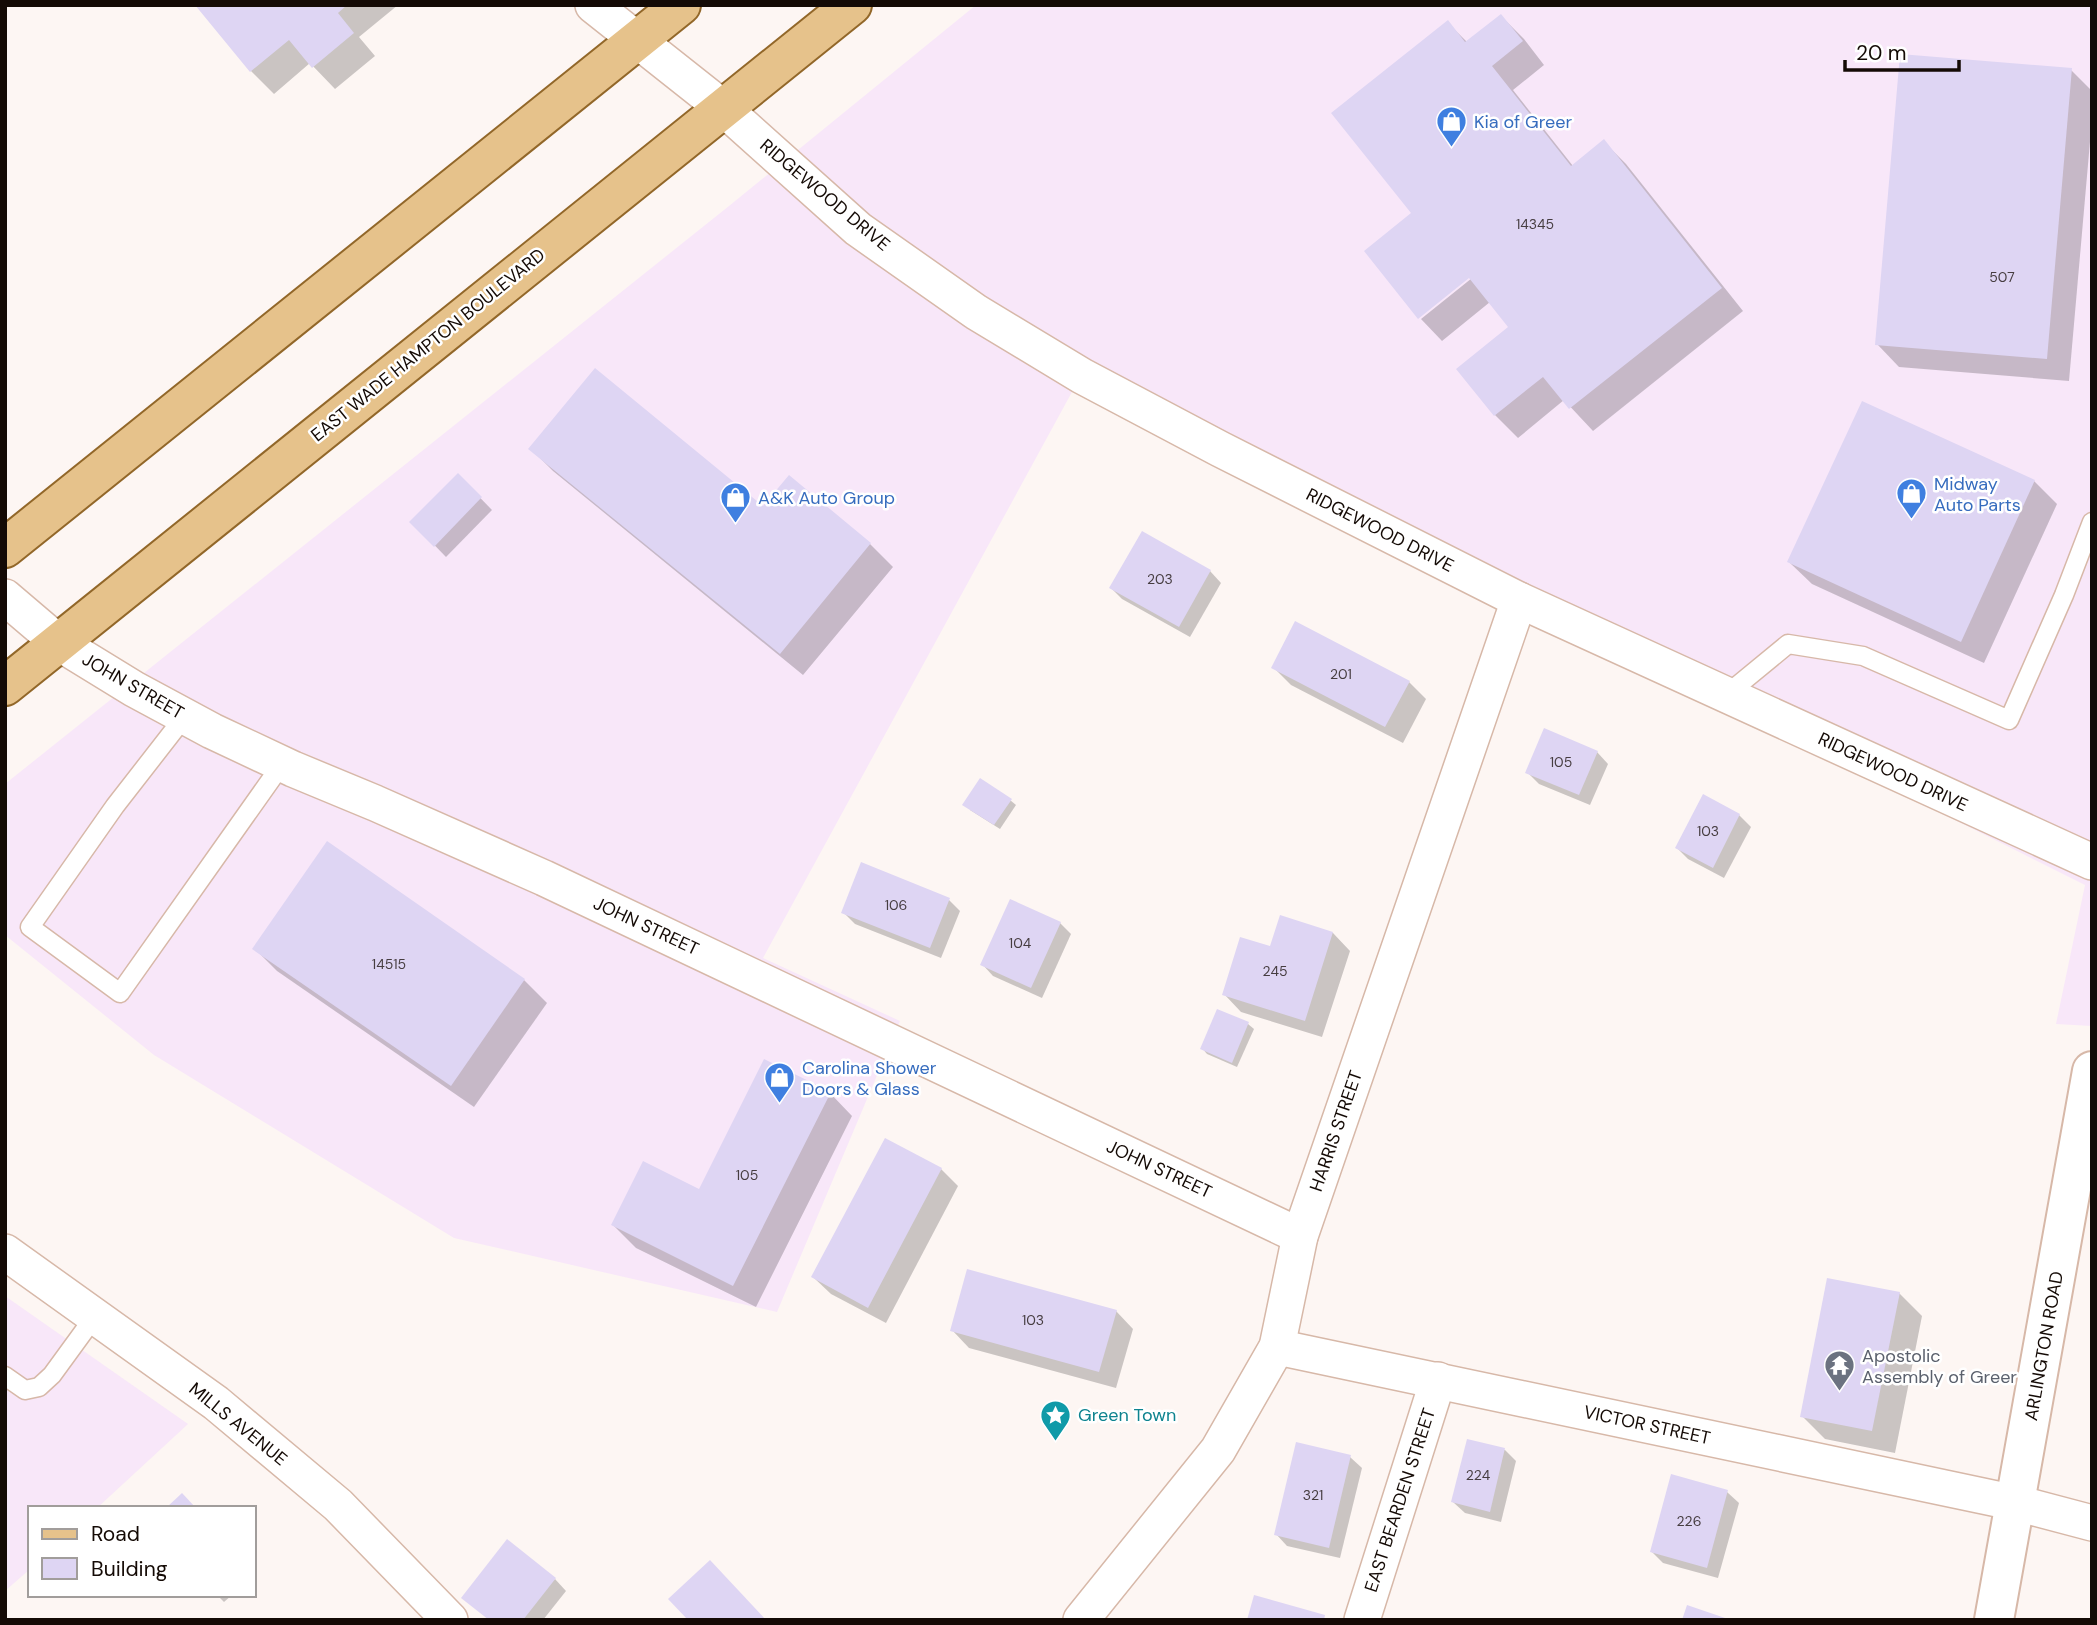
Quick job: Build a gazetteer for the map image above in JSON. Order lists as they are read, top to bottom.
{
  "streets": {
    "main road": ["EAST WADE HAMPTON BOULEVARD", "ARLINGTON ROAD"],
    "street": [
      "RIDGEWOOD DRIVE",
      "JOHN STREET",
      "HARRIS STREET",
      "MILLS AVENUE",
      "VICTOR STREET",
      "EAST BEARDEN STREET"
    ]
  },
  "crossings": [
    ["RIDGEWOOD DRIVE", "EAST WADE HAMPTON BOULEVARD"],
    ["RIDGEWOOD DRIVE", "HARRIS STREET"],
    ["EAST WADE HAMPTON BOULEVARD", "JOHN STREET"],
    ["JOHN STREET", "HARRIS STREET"],
    ["HARRIS STREET", "VICTOR STREET"],
    ["ARLINGTON ROAD", "VICTOR STREET"],
    ["VICTOR STREET", "EAST BEARDEN STREET"]
  ],
  "places": {
    "shop": [
      "Kia of Greer",
      "Midway Auto Parts",
      "A&K Auto Group",
      "Carolina Shower Doors & Glass"
    ],
    "temple": ["Apostolic Assembly of Greer"],
    "place": ["Green Town"]
  },
  "house_numbers": [
    "14345",
    "507",
    "203",
    "201",
    "105",
    "103",
    "106",
    "104",
    "14515",
    "245",
    "105",
    "103",
    "224",
    "321",
    "226"
  ],
  "legend": ["Road", "Building"],
  "scale_bar": "20 m"
}
